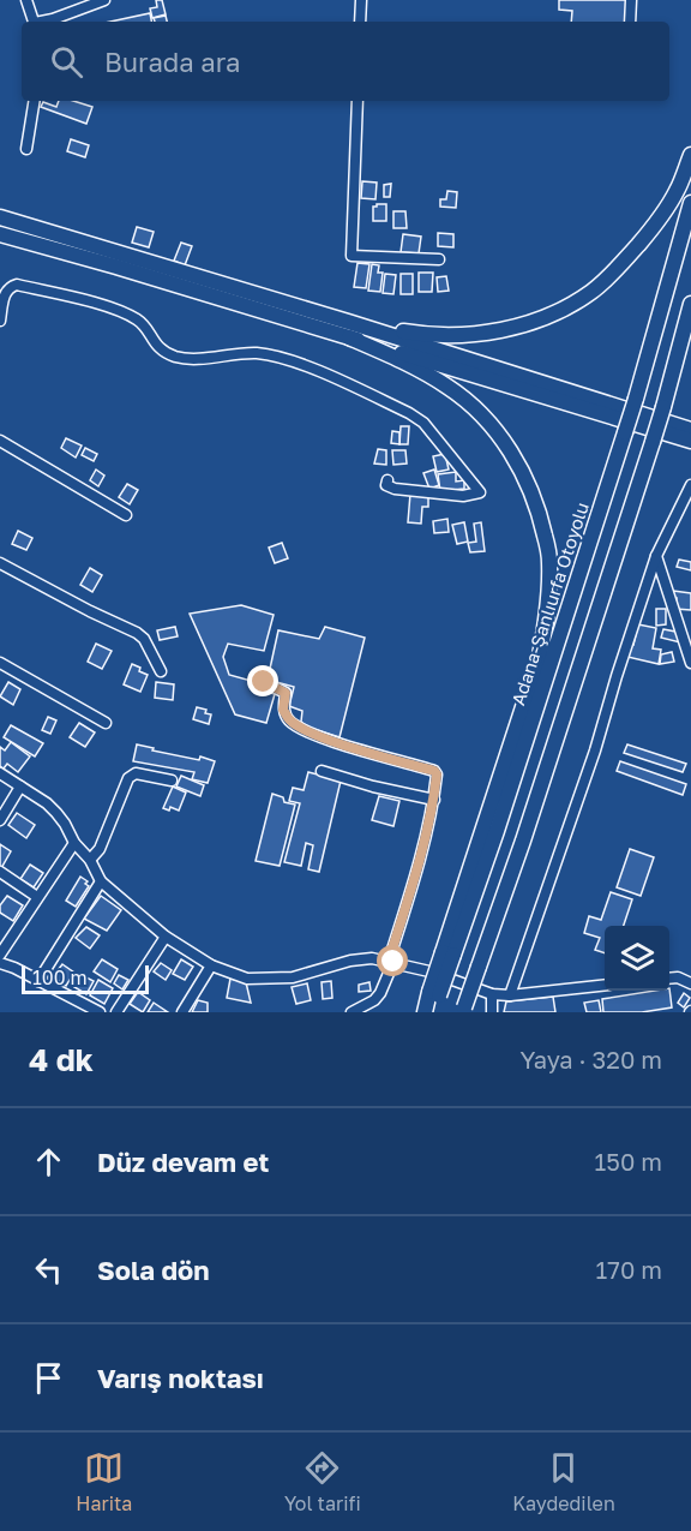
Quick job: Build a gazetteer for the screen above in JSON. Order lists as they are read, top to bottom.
{
  "streets": {
    "highway": ["Adana-Şanlıurfa Otoyolu"]
  },
  "scale_bar": "100 m",
  "page": {
    "search": "Burada ara",
    "scale": "100 m",
    "heading": ["4 dk", "Yaya · 320 m"],
    "list": [
      ["Düz devam et", "150 m"],
      ["Sola dön", "170 m"],
      "Varış noktası"
    ],
    "nav": ["Harita", "Yol tarifi", "Kaydedilen"]
  }
}
